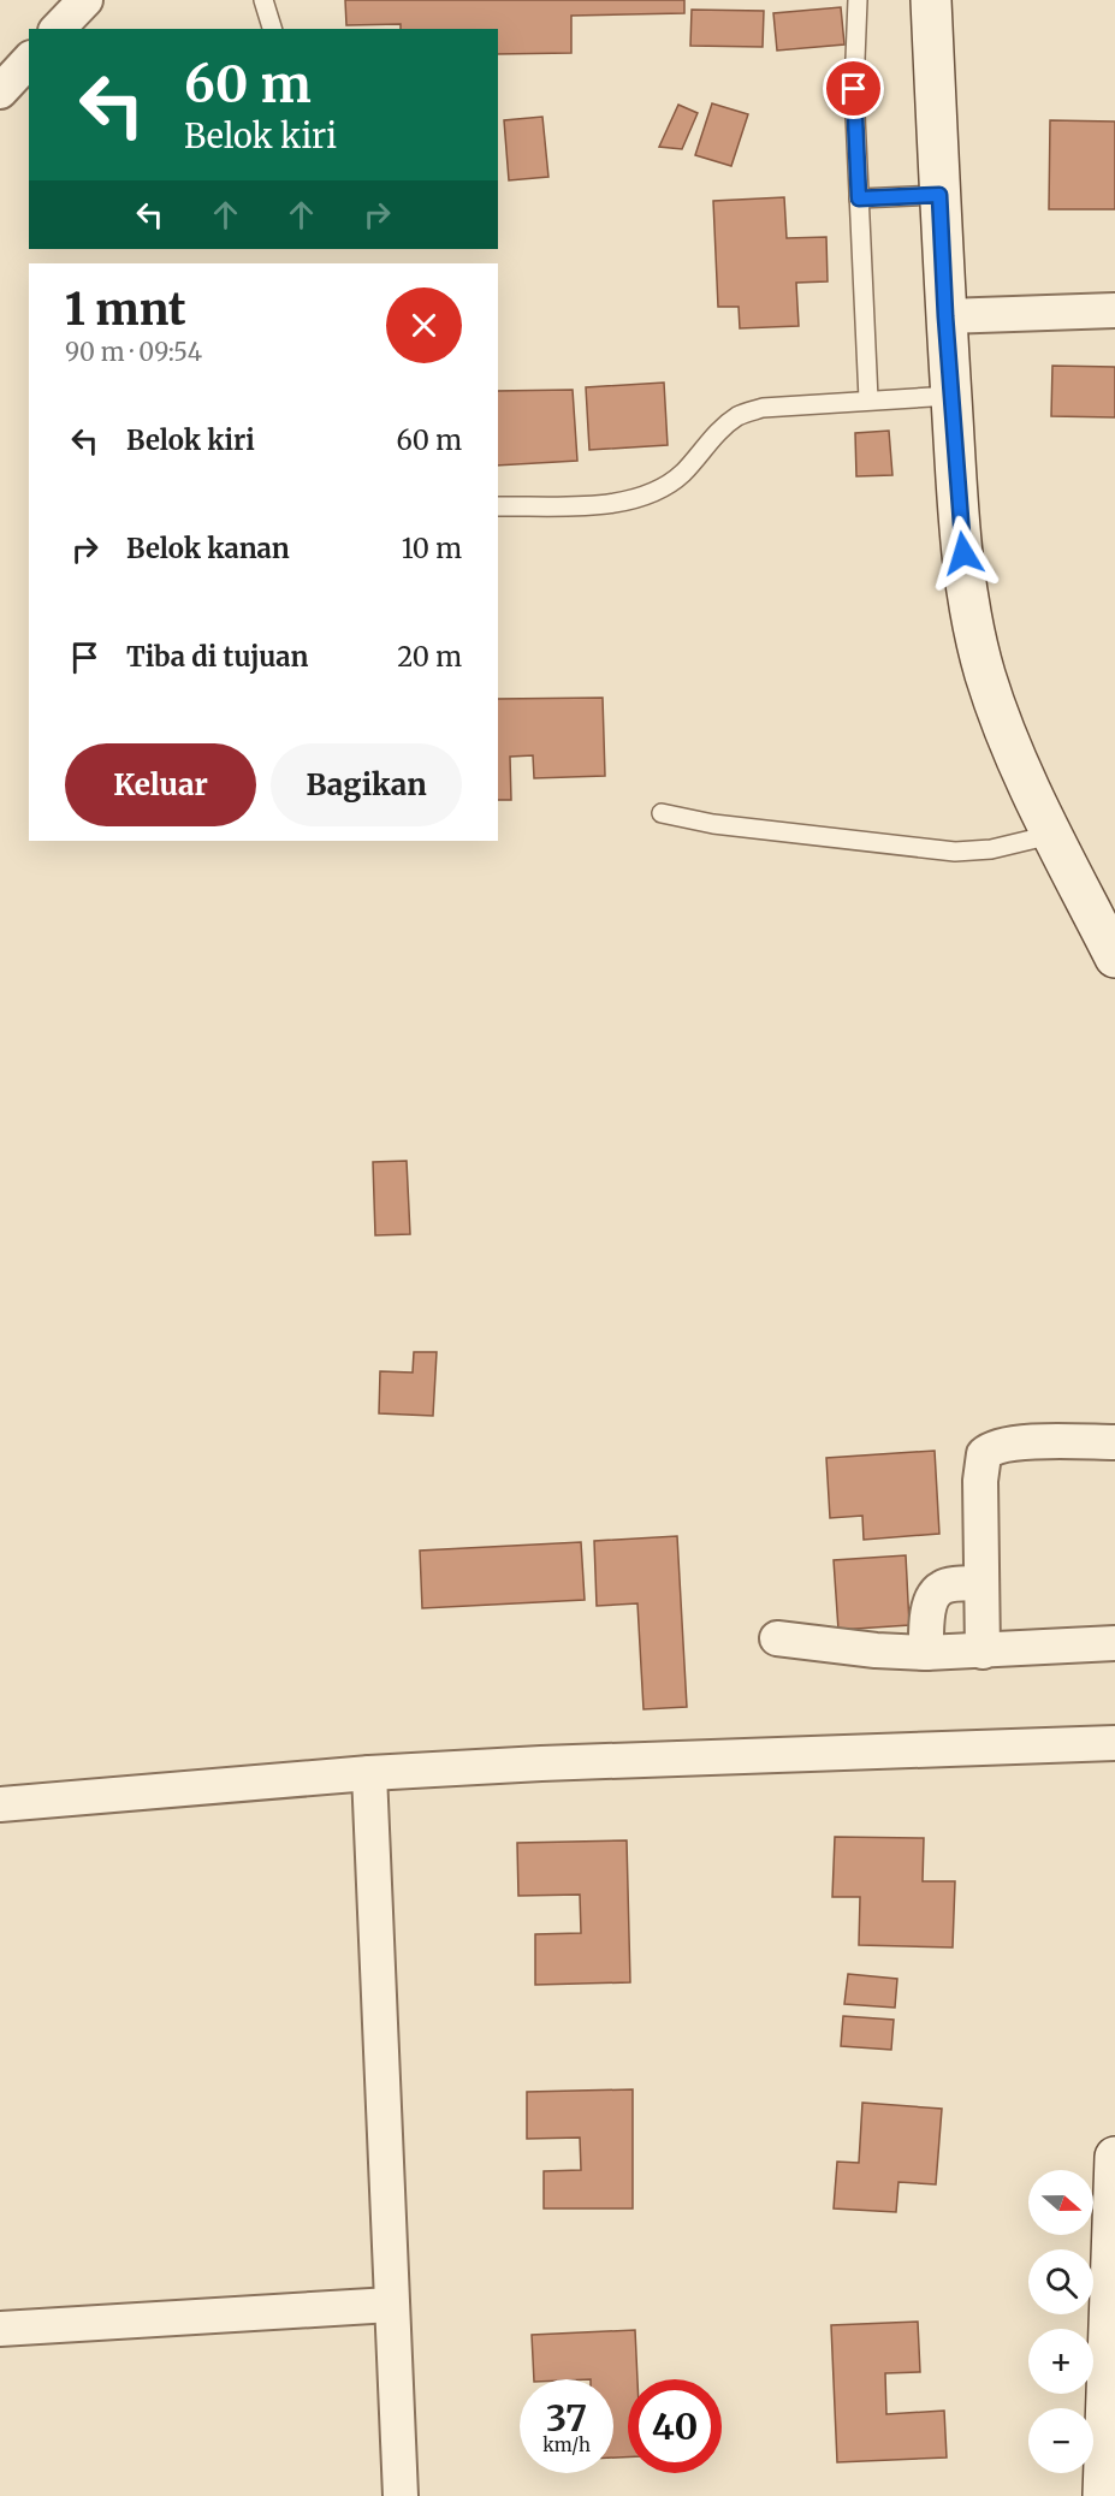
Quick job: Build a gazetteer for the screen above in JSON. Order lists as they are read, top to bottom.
{
  "north": "right",
  "page": {
    "turn": ["60 m", "Belok kiri"],
    "heading": ["1 mnt", "90 m · 09:54"],
    "list": [
      {
        "name": "Belok kiri",
        "value": "60 m"
      },
      {
        "name": "Belok kanan",
        "value": "10 m"
      },
      {
        "name": "Tiba di tujuan",
        "value": "20 m"
      }
    ],
    "buttons": ["Keluar", "Bagikan"],
    "map_buttons": ["+", "−"],
    "speed": "37 km/h",
    "limit": "40"
  }
}
